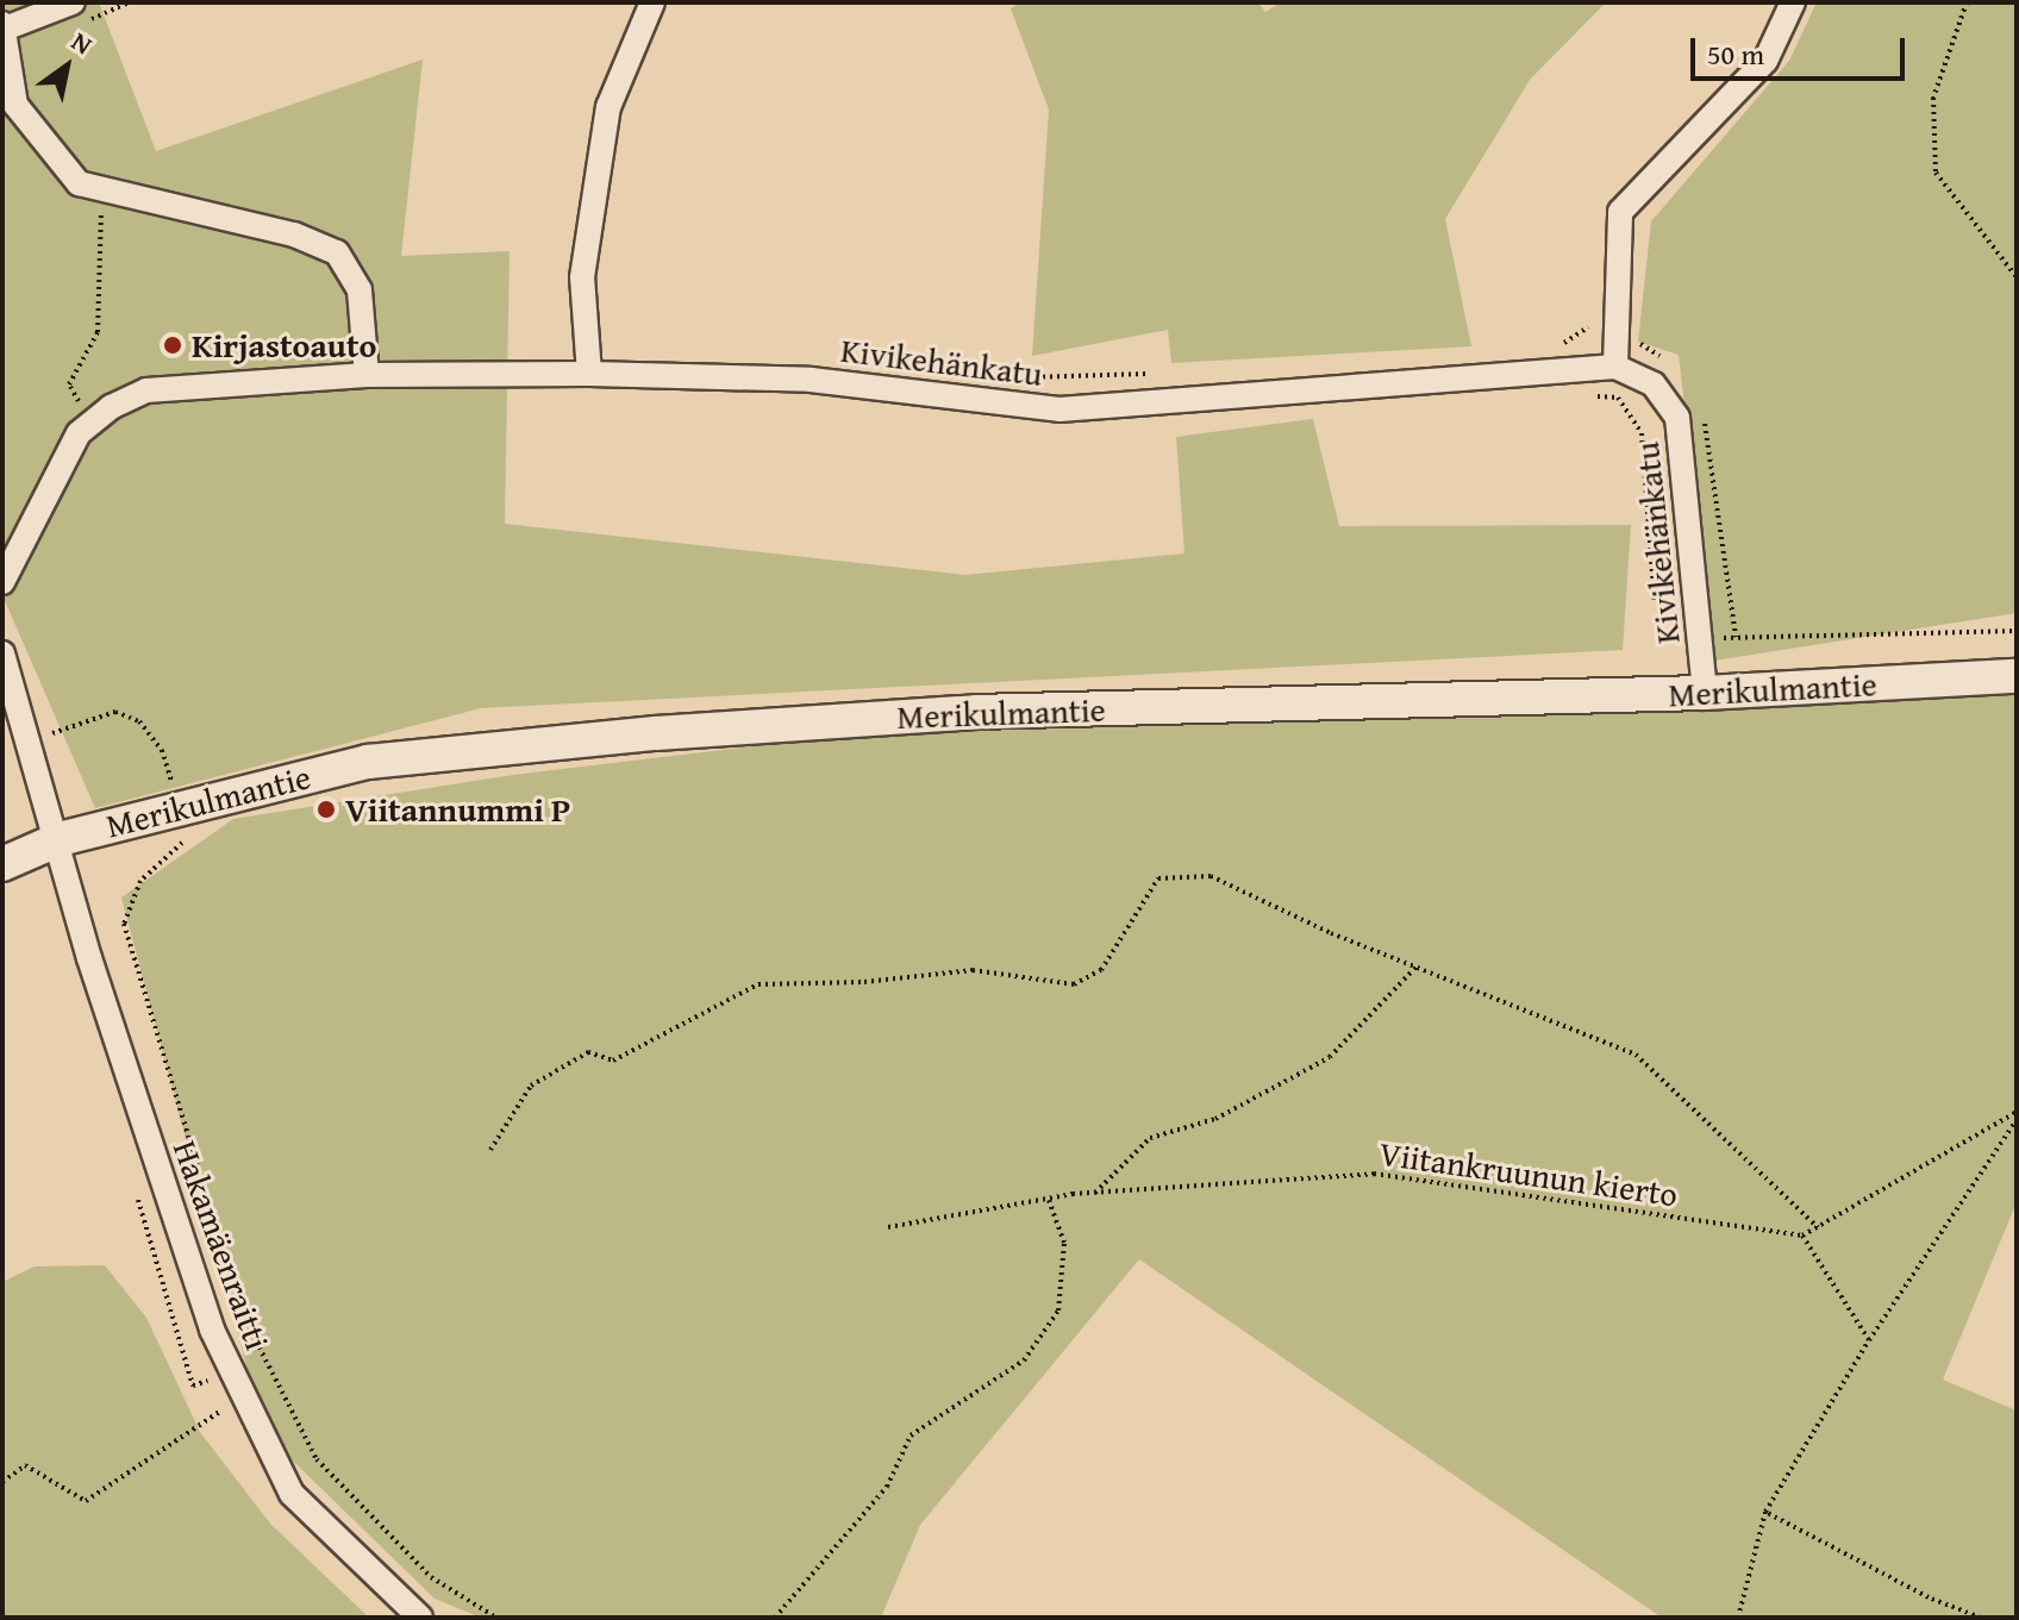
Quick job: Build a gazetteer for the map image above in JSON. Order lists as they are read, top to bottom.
{
  "streets": {
    "street": ["Kivikehänkatu", "Merikulmantie", "Hakamäenraitti"],
    "path": ["Viitankruunun kierto"]
  },
  "crossings": [
    ["Kivikehänkatu", "Merikulmantie"],
    ["Merikulmantie", "Hakamäenraitti"]
  ],
  "places": ["Kirjastoauto", "Viitannummi P"],
  "scale_bar": "50 m",
  "north": "top right"
}
